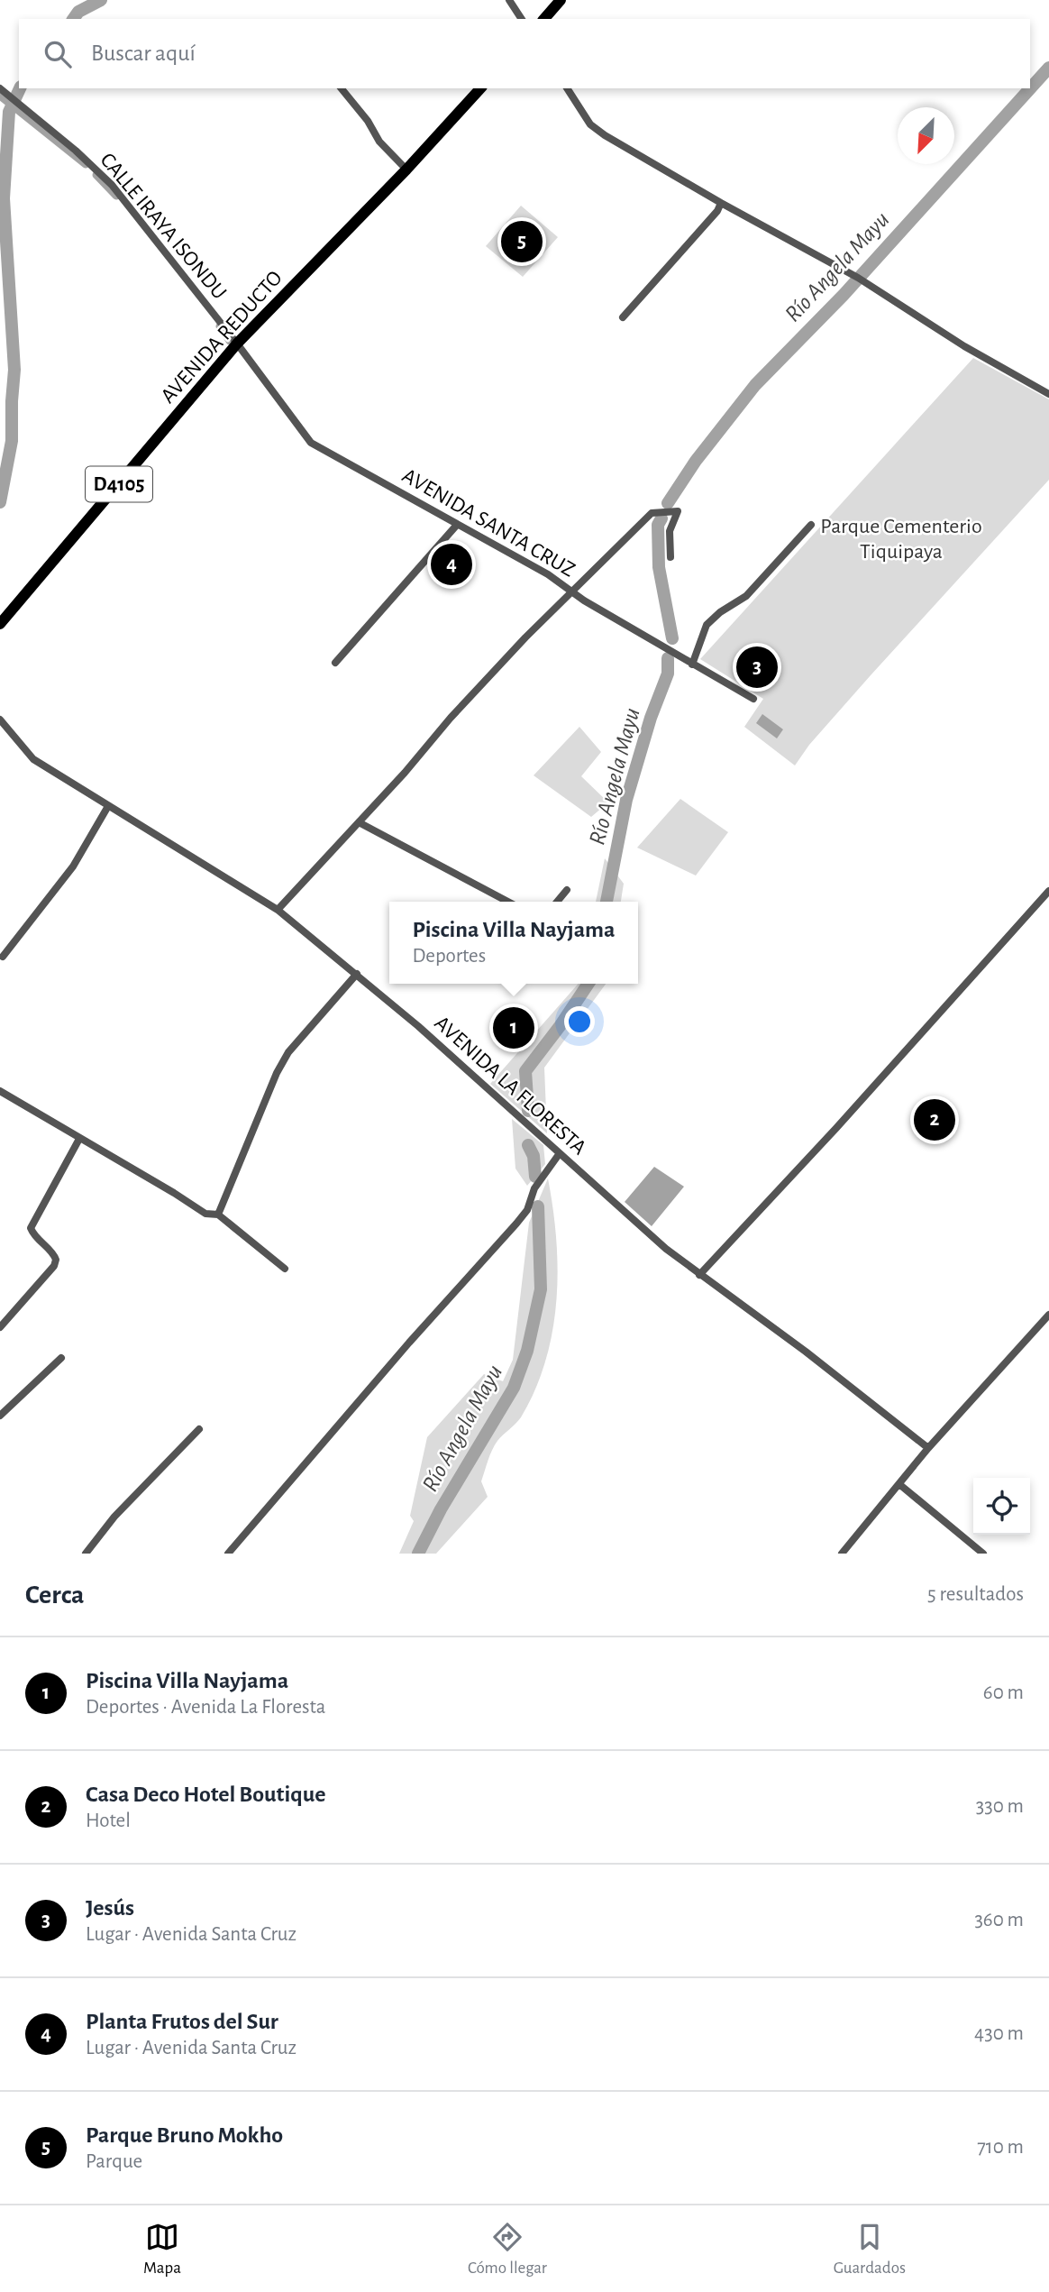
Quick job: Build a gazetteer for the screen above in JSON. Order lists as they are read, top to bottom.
{
  "streets": {
    "main road": ["AVENIDA REDUCTO", "D4105"],
    "street": ["CALLE IRAYA ISONDU", "AVENIDA SANTA CRUZ", "AVENIDA LA FLORESTA"]
  },
  "crossings": [
    ["CALLE IRAYA ISONDU", "AVENIDA REDUCTO"],
    ["CALLE IRAYA ISONDU", "AVENIDA SANTA CRUZ"],
    ["AVENIDA REDUCTO", "AVENIDA SANTA CRUZ"]
  ],
  "water": ["Río Angela Mayu"],
  "parks": ["Parque Cementerio Tiquipaya"],
  "north": "bottom left",
  "page": {
    "search": "Buscar aquí",
    "pins": [
      "5",
      "4",
      "3",
      "1",
      "2"
    ],
    "popup": ["Piscina Villa Nayjama", "Deportes"],
    "heading": ["Cerca", "5 resultados"],
    "list": [
      {
        "mark": "1",
        "name": "Piscina Villa Nayjama",
        "note": "Deportes · Avenida La Floresta",
        "value": "60 m"
      },
      {
        "mark": "2",
        "name": "Casa Deco Hotel Boutique",
        "note": "Hotel",
        "value": "330 m"
      },
      {
        "mark": "3",
        "name": "Jesús",
        "note": "Lugar · Avenida Santa Cruz",
        "value": "360 m"
      },
      {
        "mark": "4",
        "name": "Planta Frutos del Sur",
        "note": "Lugar · Avenida Santa Cruz",
        "value": "430 m"
      },
      {
        "mark": "5",
        "name": "Parque Bruno Mokho",
        "note": "Parque",
        "value": "710 m"
      }
    ],
    "nav": ["Mapa", "Cómo llegar", "Guardados"]
  }
}
